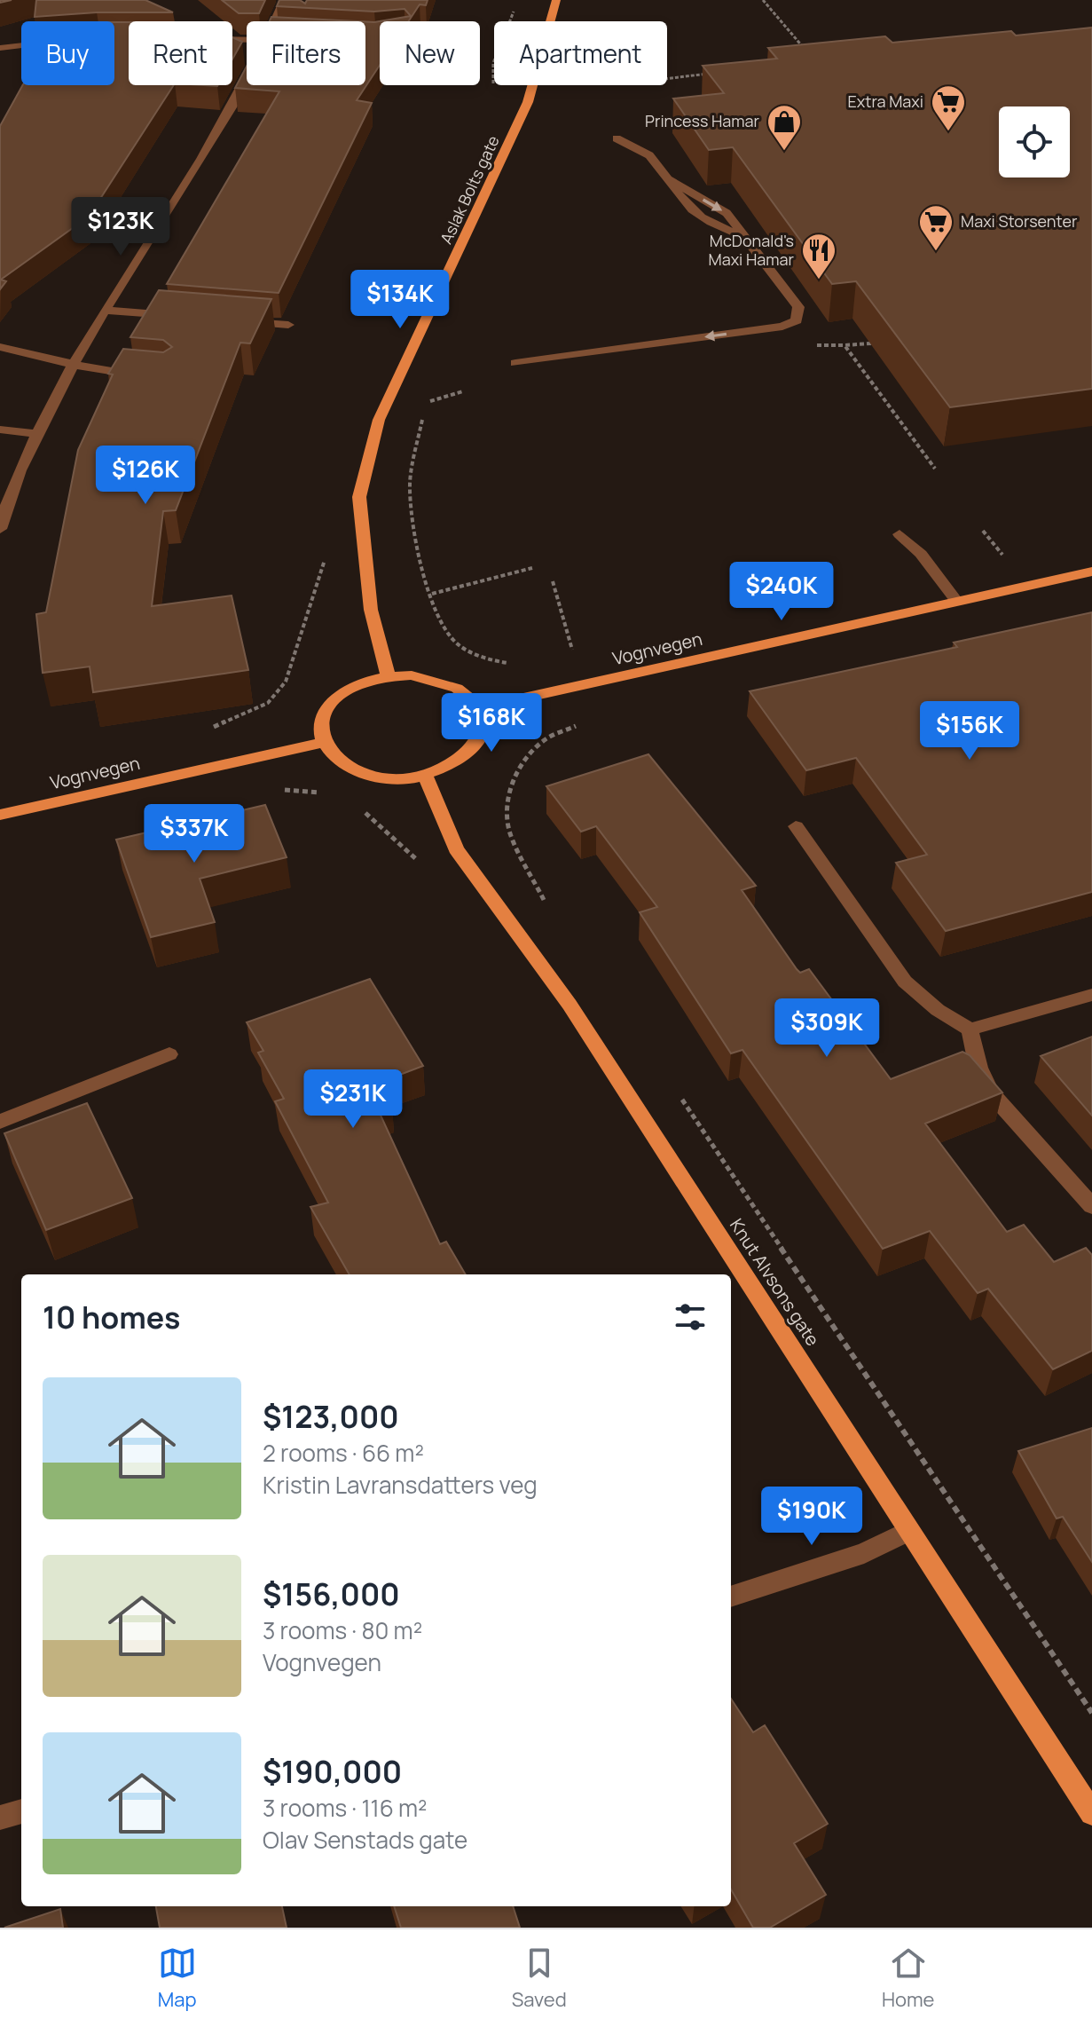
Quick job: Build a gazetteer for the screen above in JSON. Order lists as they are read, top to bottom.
{
  "streets": {
    "main road": ["Aslak Bolts gate", "Vognvegen", "Knut Alvsons gate"]
  },
  "crossings": [
    ["Aslak Bolts gate", "Vognvegen"],
    ["Aslak Bolts gate", "Knut Alvsons gate"],
    ["Vognvegen", "Knut Alvsons gate"]
  ],
  "places": {
    "supermarket": ["Extra Maxi", "Maxi Storsenter"],
    "shop": ["Princess Hamar"],
    "restaurant": ["McDonald's Maxi Hamar"]
  },
  "page": {
    "chip": [
      "Buy",
      "Rent",
      "Filters",
      "New",
      "Apartment"
    ],
    "price": [
      "$123K",
      "$134K",
      "$126K",
      "$240K",
      "$168K",
      "$156K",
      "$337K",
      "$309K",
      "$231K",
      "$190K"
    ],
    "heading": "10 homes",
    "list": [
      {
        "name": "$123,000",
        "note": "2 rooms · 66 m² · Kristin Lavransdatters veg"
      },
      {
        "name": "$156,000",
        "note": "3 rooms · 80 m² · Vognvegen"
      },
      {
        "name": "$190,000",
        "note": "3 rooms · 116 m² · Olav Senstads gate"
      }
    ],
    "tabs": ["Map", "Saved", "Home"]
  }
}
